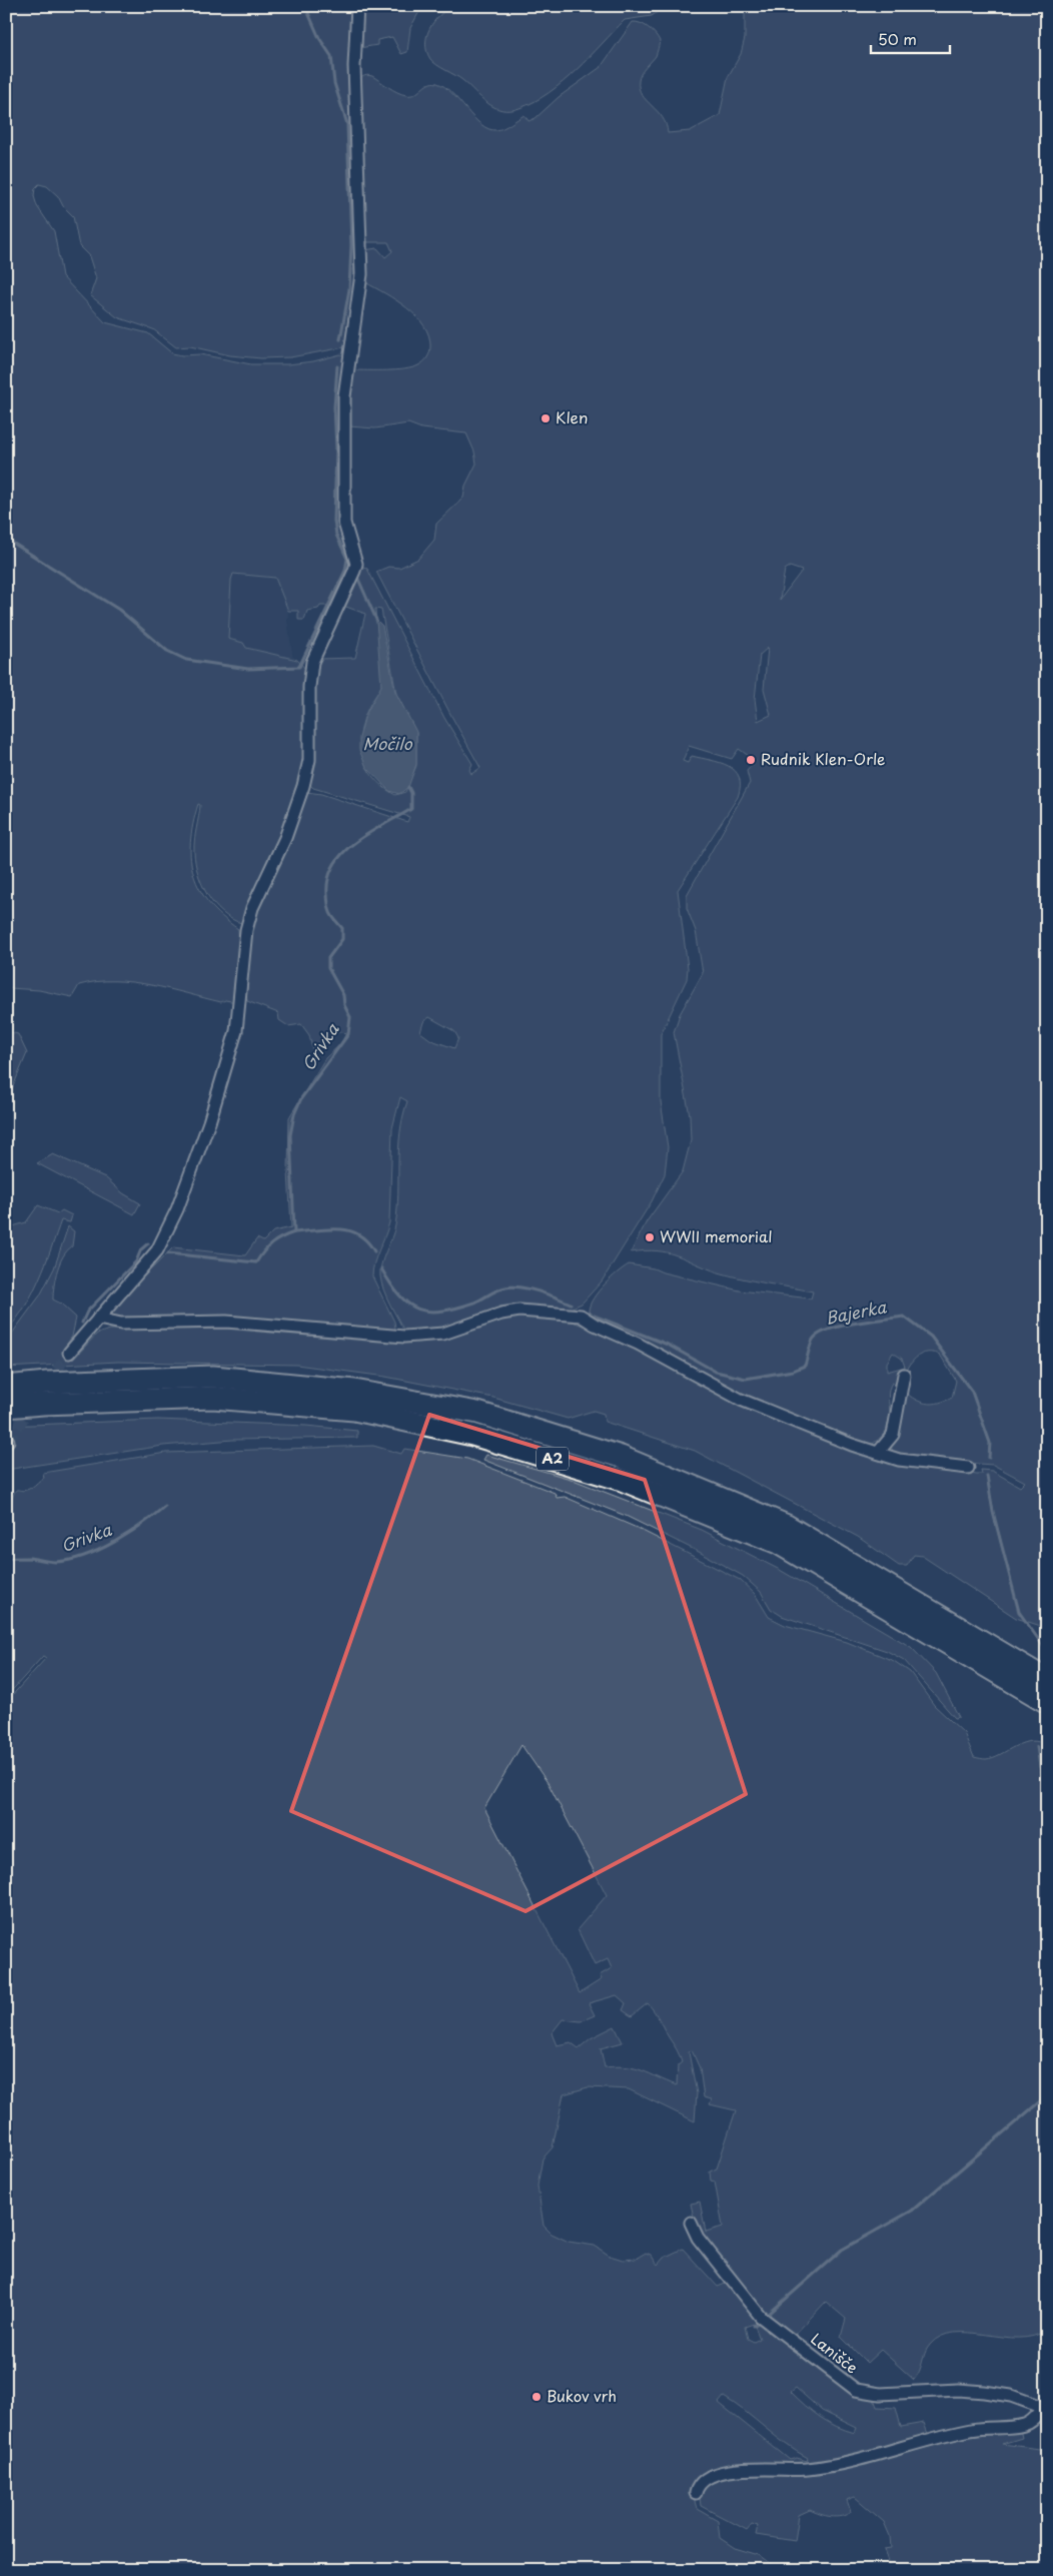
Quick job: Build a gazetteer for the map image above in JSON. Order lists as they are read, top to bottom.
{
  "streets": {
    "highway": ["A2"],
    "street": ["Lanišče"]
  },
  "water": ["Močilo", "Grivka", "Bajerka"],
  "places": [
    "Klen",
    "Rudnik Klen-Orle",
    "WWII memorial",
    "Bukov vrh"
  ],
  "scale_bar": "50 m"
}
